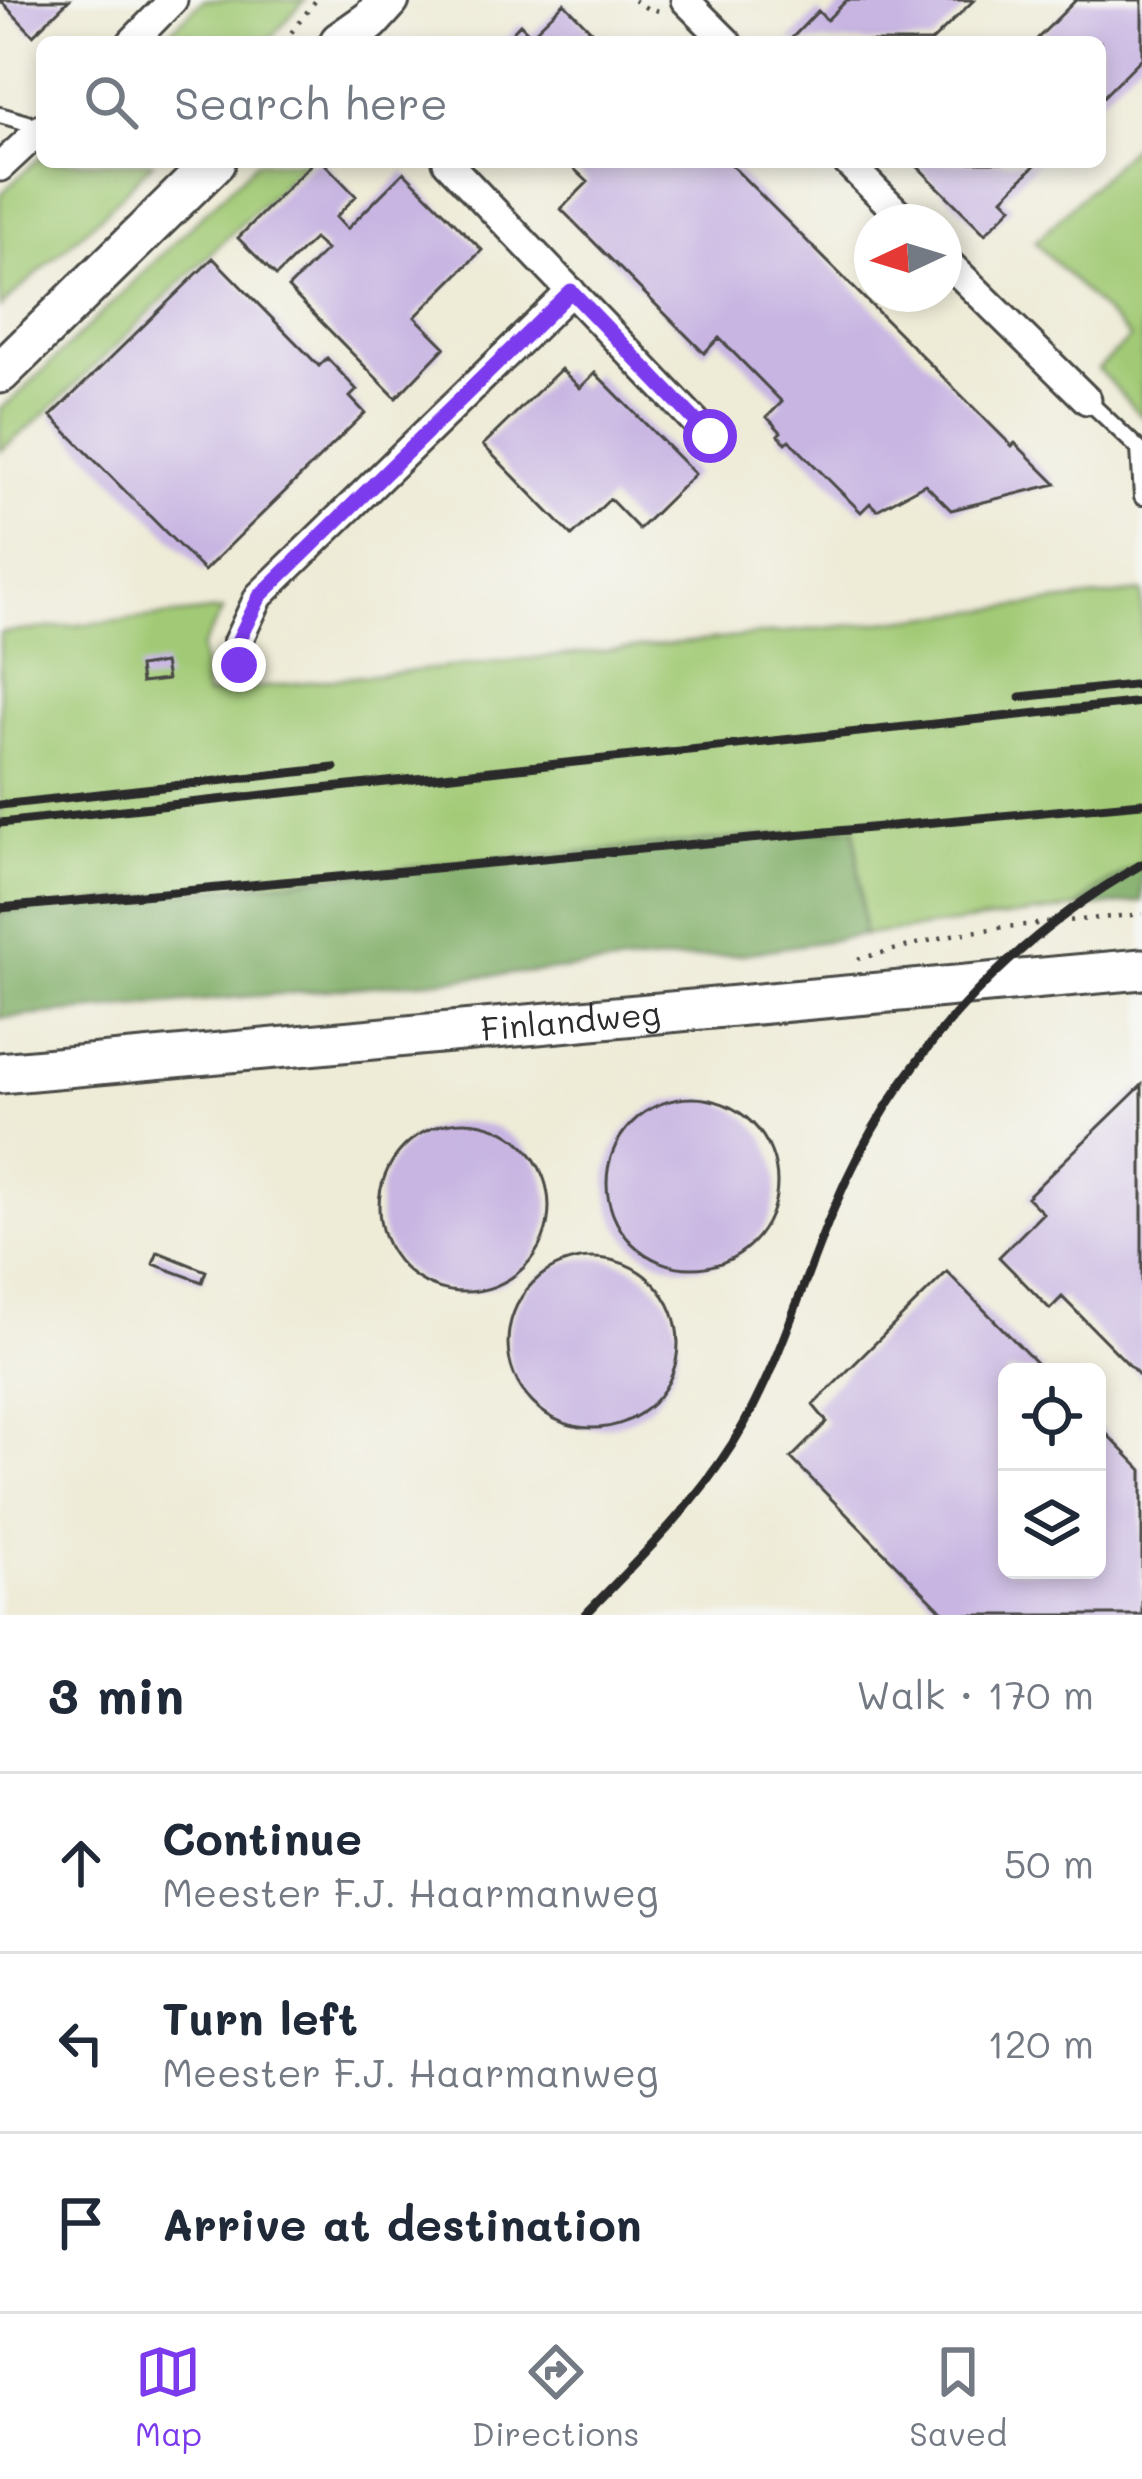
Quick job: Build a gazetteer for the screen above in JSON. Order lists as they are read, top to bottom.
{
  "streets": {
    "street": ["Finlandweg"]
  },
  "north": "left",
  "page": {
    "search": "Search here",
    "heading": ["3 min", "Walk · 170 m"],
    "list": [
      ["Continue", "Meester F.J. Haarmanweg", "50 m"],
      ["Turn left", "Meester F.J. Haarmanweg", "120 m"],
      "Arrive at destination"
    ],
    "nav": ["Map", "Directions", "Saved"]
  }
}
